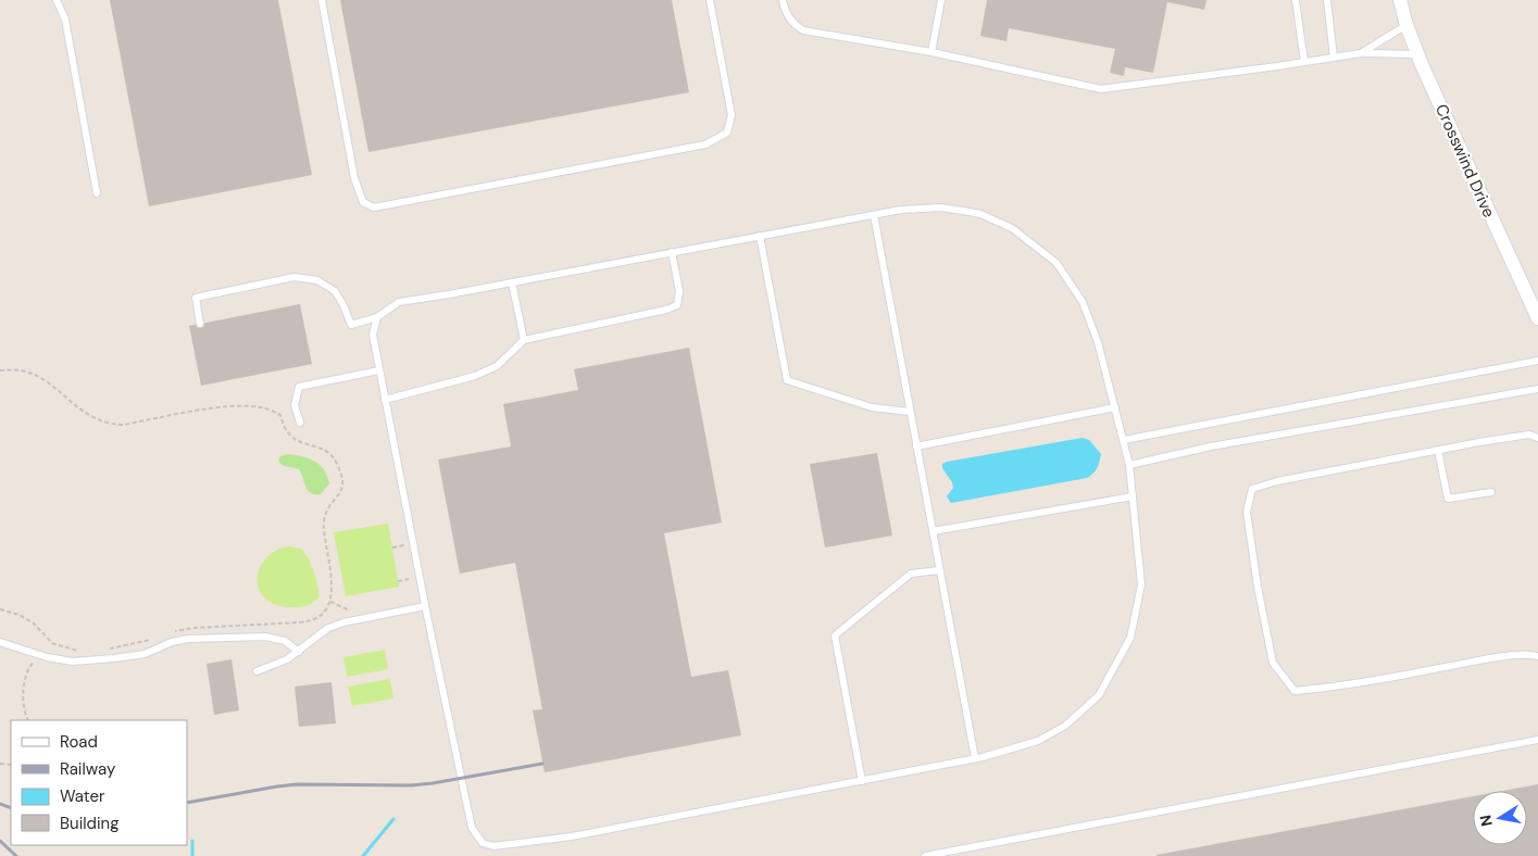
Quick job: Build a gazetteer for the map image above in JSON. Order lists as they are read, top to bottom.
{
  "streets": {
    "street": ["Crosswind Drive"]
  },
  "legend": [
    "Road",
    "Railway",
    "Water",
    "Building"
  ],
  "north": "left"
}
